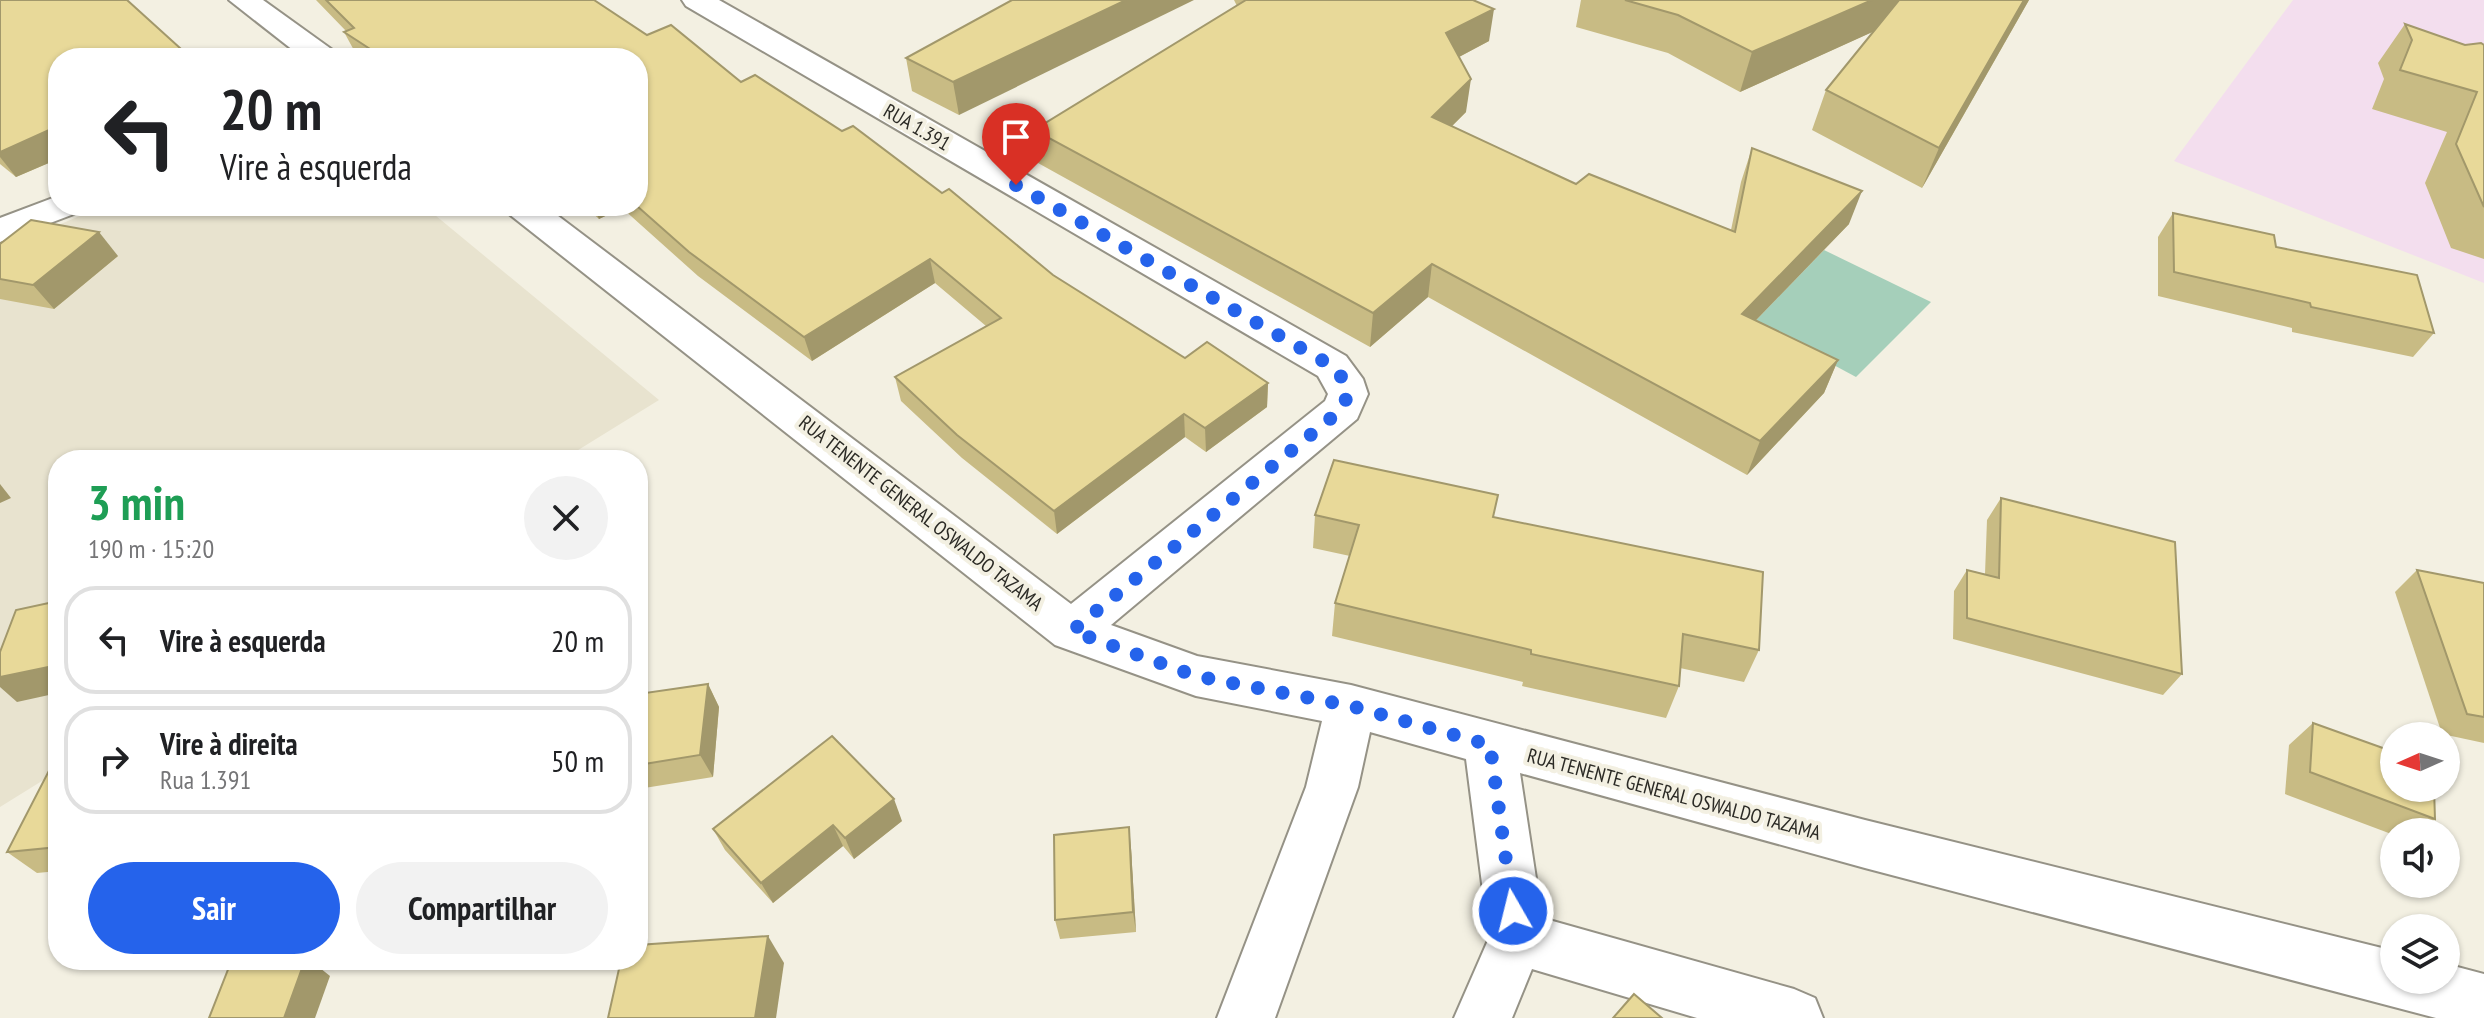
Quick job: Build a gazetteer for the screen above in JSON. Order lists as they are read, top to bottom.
{
  "streets": {
    "street": ["RUA 1.391", "RUA TENENTE GENERAL OSWALDO TAZAMA"]
  },
  "crossings": [
    ["RUA 1.391", "RUA TENENTE GENERAL OSWALDO TAZAMA"]
  ],
  "north": "left",
  "page": {
    "turn": ["20 m", "Vire à esquerda"],
    "heading": ["3 min", "190 m · 15:20"],
    "list": [
      {
        "name": "Vire à esquerda",
        "value": "20 m"
      },
      {
        "name": "Vire à direita",
        "note": "Rua 1.391",
        "value": "50 m"
      }
    ],
    "buttons": ["Sair", "Compartilhar"]
  }
}
